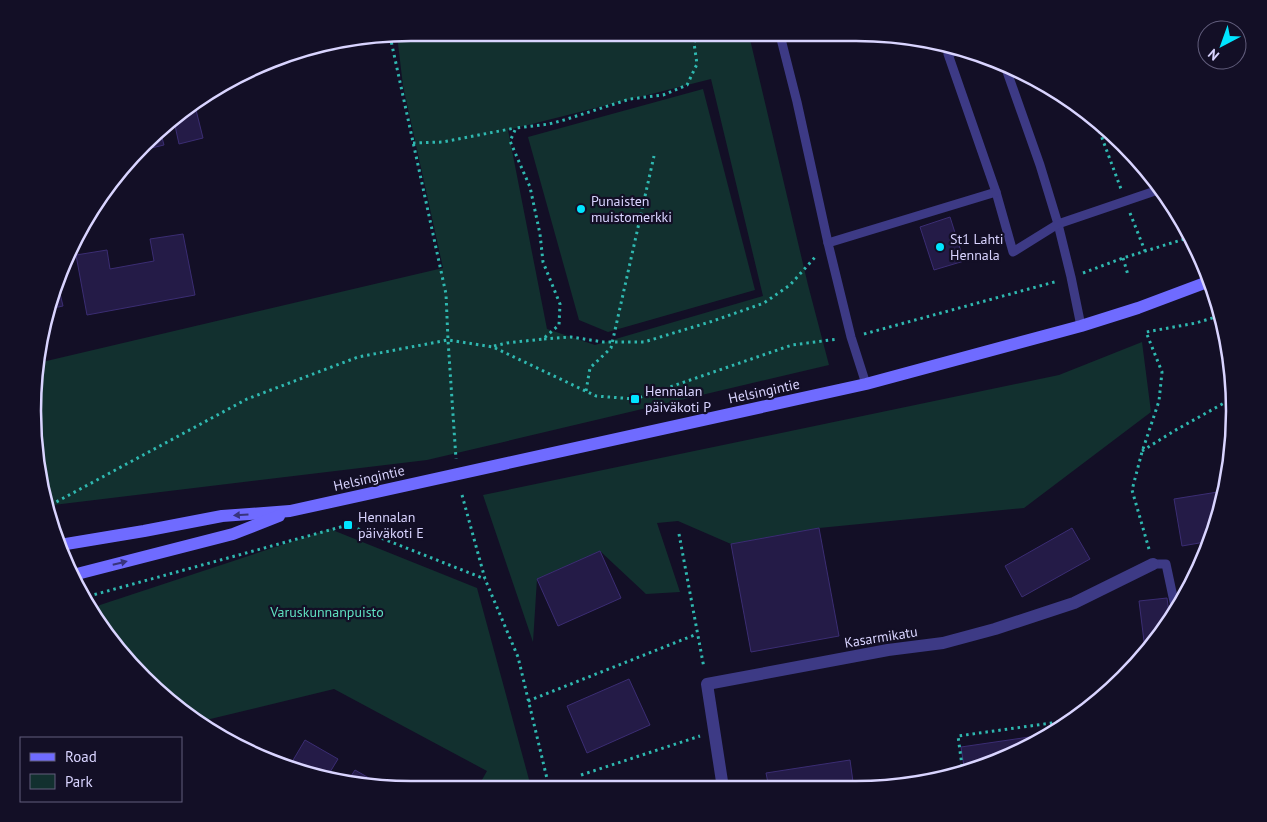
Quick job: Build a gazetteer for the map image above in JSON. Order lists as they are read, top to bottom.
{
  "streets": {
    "main road": ["Helsingintie"],
    "street": ["Kasarmikatu"]
  },
  "parks": ["Varuskunnanpuisto"],
  "places": {
    "other": ["Punaisten muistomerkki", "St1 Lahti Hennala"],
    "transit": ["Hennalan päiväkoti P", "Hennalan päiväkoti E"]
  },
  "legend": ["Road", "Park"],
  "north": "bottom left"
}
